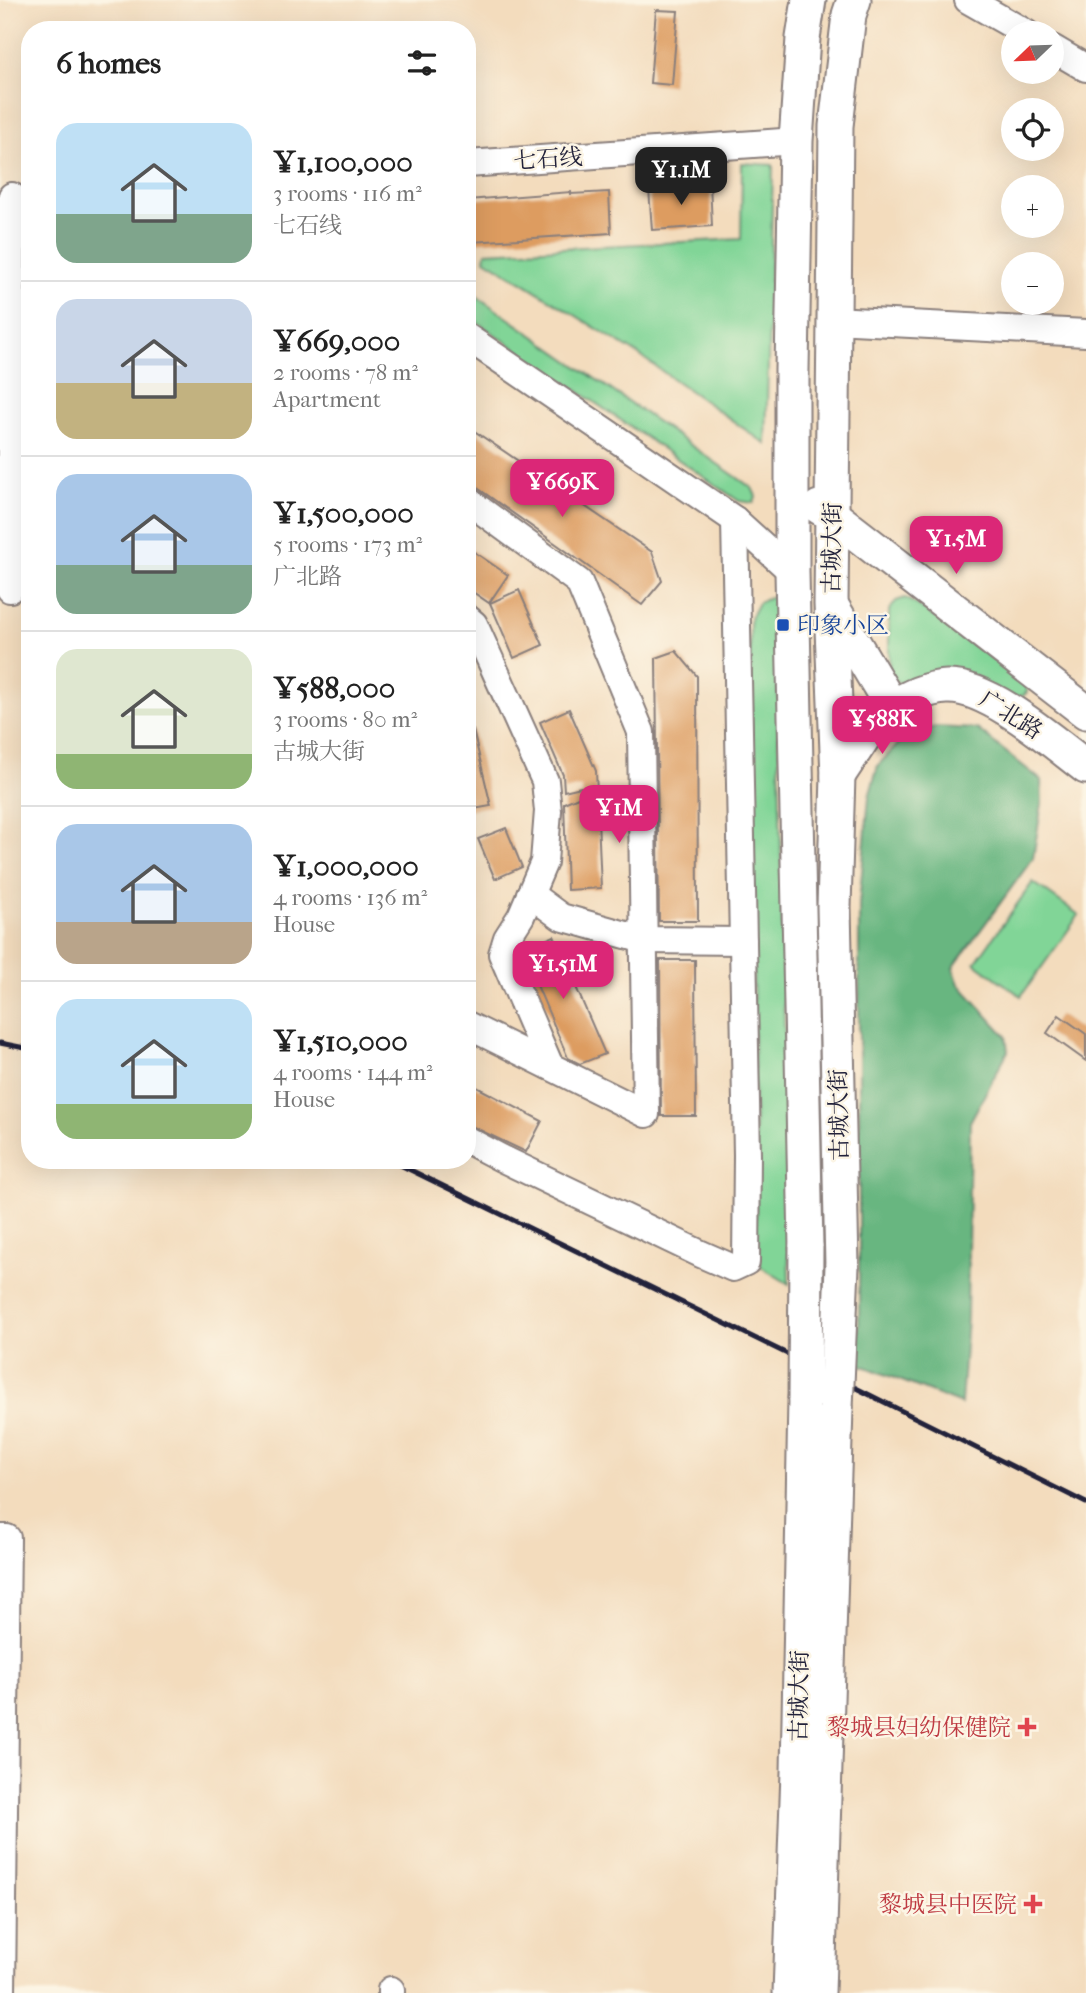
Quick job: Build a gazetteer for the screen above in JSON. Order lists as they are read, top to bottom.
{
  "streets": {
    "main road": ["古城大街", "广北路"],
    "street": ["七石线"]
  },
  "crossings": [
    ["七石线", "古城大街"],
    ["古城大街", "广北路"]
  ],
  "places": {
    "transit": ["印象小区"],
    "health": ["黎城县妇幼保健院", "黎城县中医院"]
  },
  "north": "bottom left",
  "page": {
    "map_buttons": ["+", "−"],
    "heading": "6 homes",
    "list": [
      {
        "name": "¥1,100,000",
        "note": "3 rooms · 116 m² · 七石线"
      },
      {
        "name": "¥669,000",
        "note": "2 rooms · 78 m² · Apartment"
      },
      {
        "name": "¥1,500,000",
        "note": "5 rooms · 173 m² · 广北路"
      },
      {
        "name": "¥588,000",
        "note": "3 rooms · 80 m² · 古城大街"
      },
      {
        "name": "¥1,000,000",
        "note": "4 rooms · 136 m² · House"
      },
      {
        "name": "¥1,510,000",
        "note": "4 rooms · 144 m² · House"
      }
    ],
    "price": [
      "¥1.1M",
      "¥669K",
      "¥1.5M",
      "¥588K",
      "¥1M",
      "¥1.51M"
    ]
  }
}
